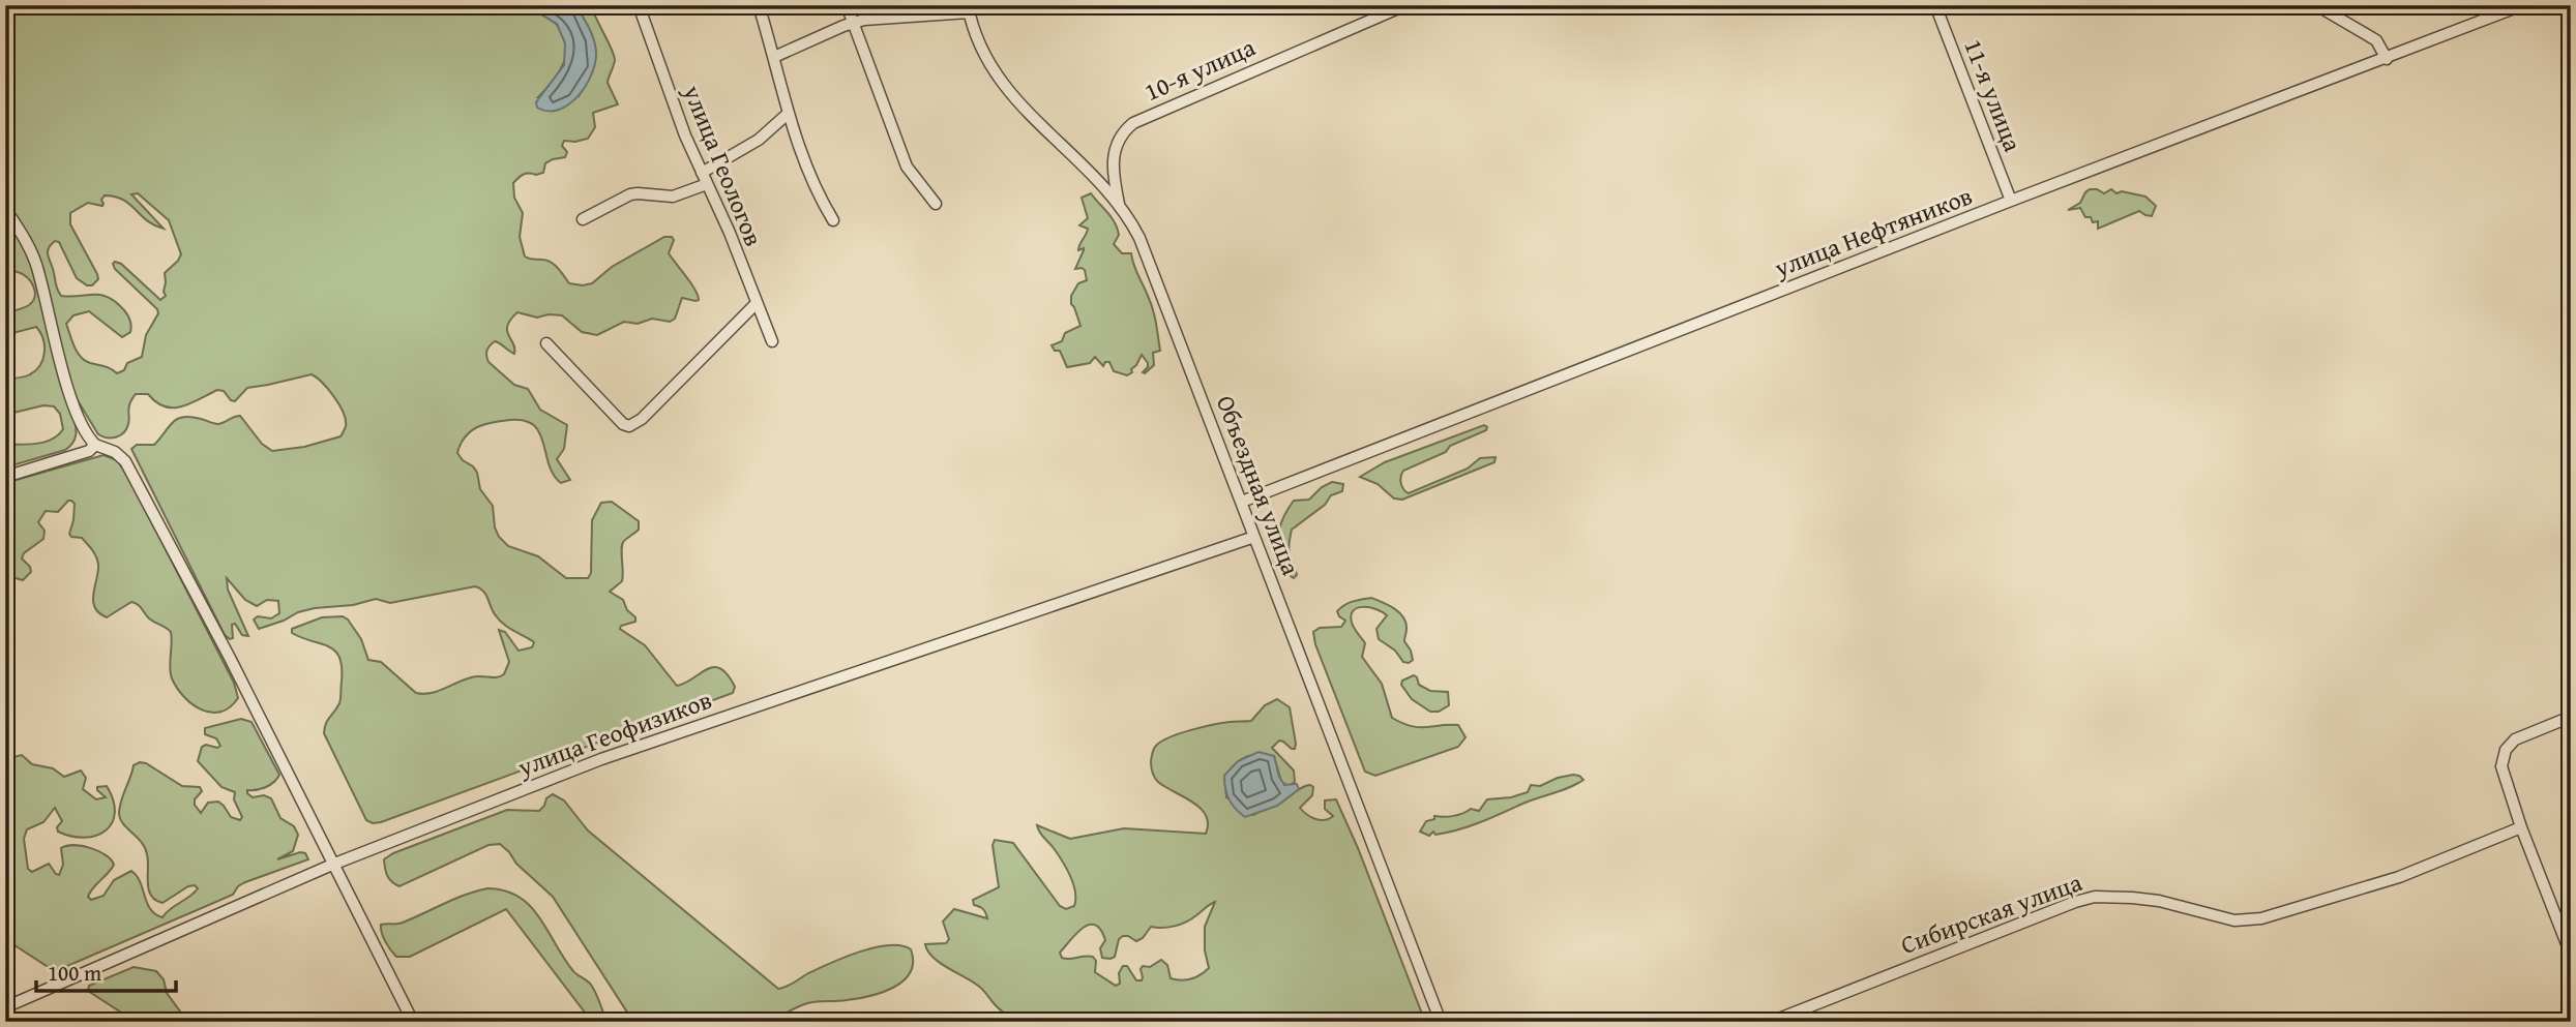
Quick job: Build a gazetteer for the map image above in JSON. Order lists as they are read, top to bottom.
{
  "streets": {
    "street": [
      "10-я улица",
      "11-я улица",
      "улица Геологов",
      "улица Нефтяников",
      "Объездная улица",
      "улица Геофизиков",
      "Сибирская улица"
    ]
  },
  "crossings": [
    ["10-я улица", "Объездная улица"],
    ["11-я улица", "улица Нефтяников"],
    ["улица Нефтяников", "Объездная улица"],
    ["Объездная улица", "улица Геофизиков"]
  ],
  "scale_bar": "100 m"
}
